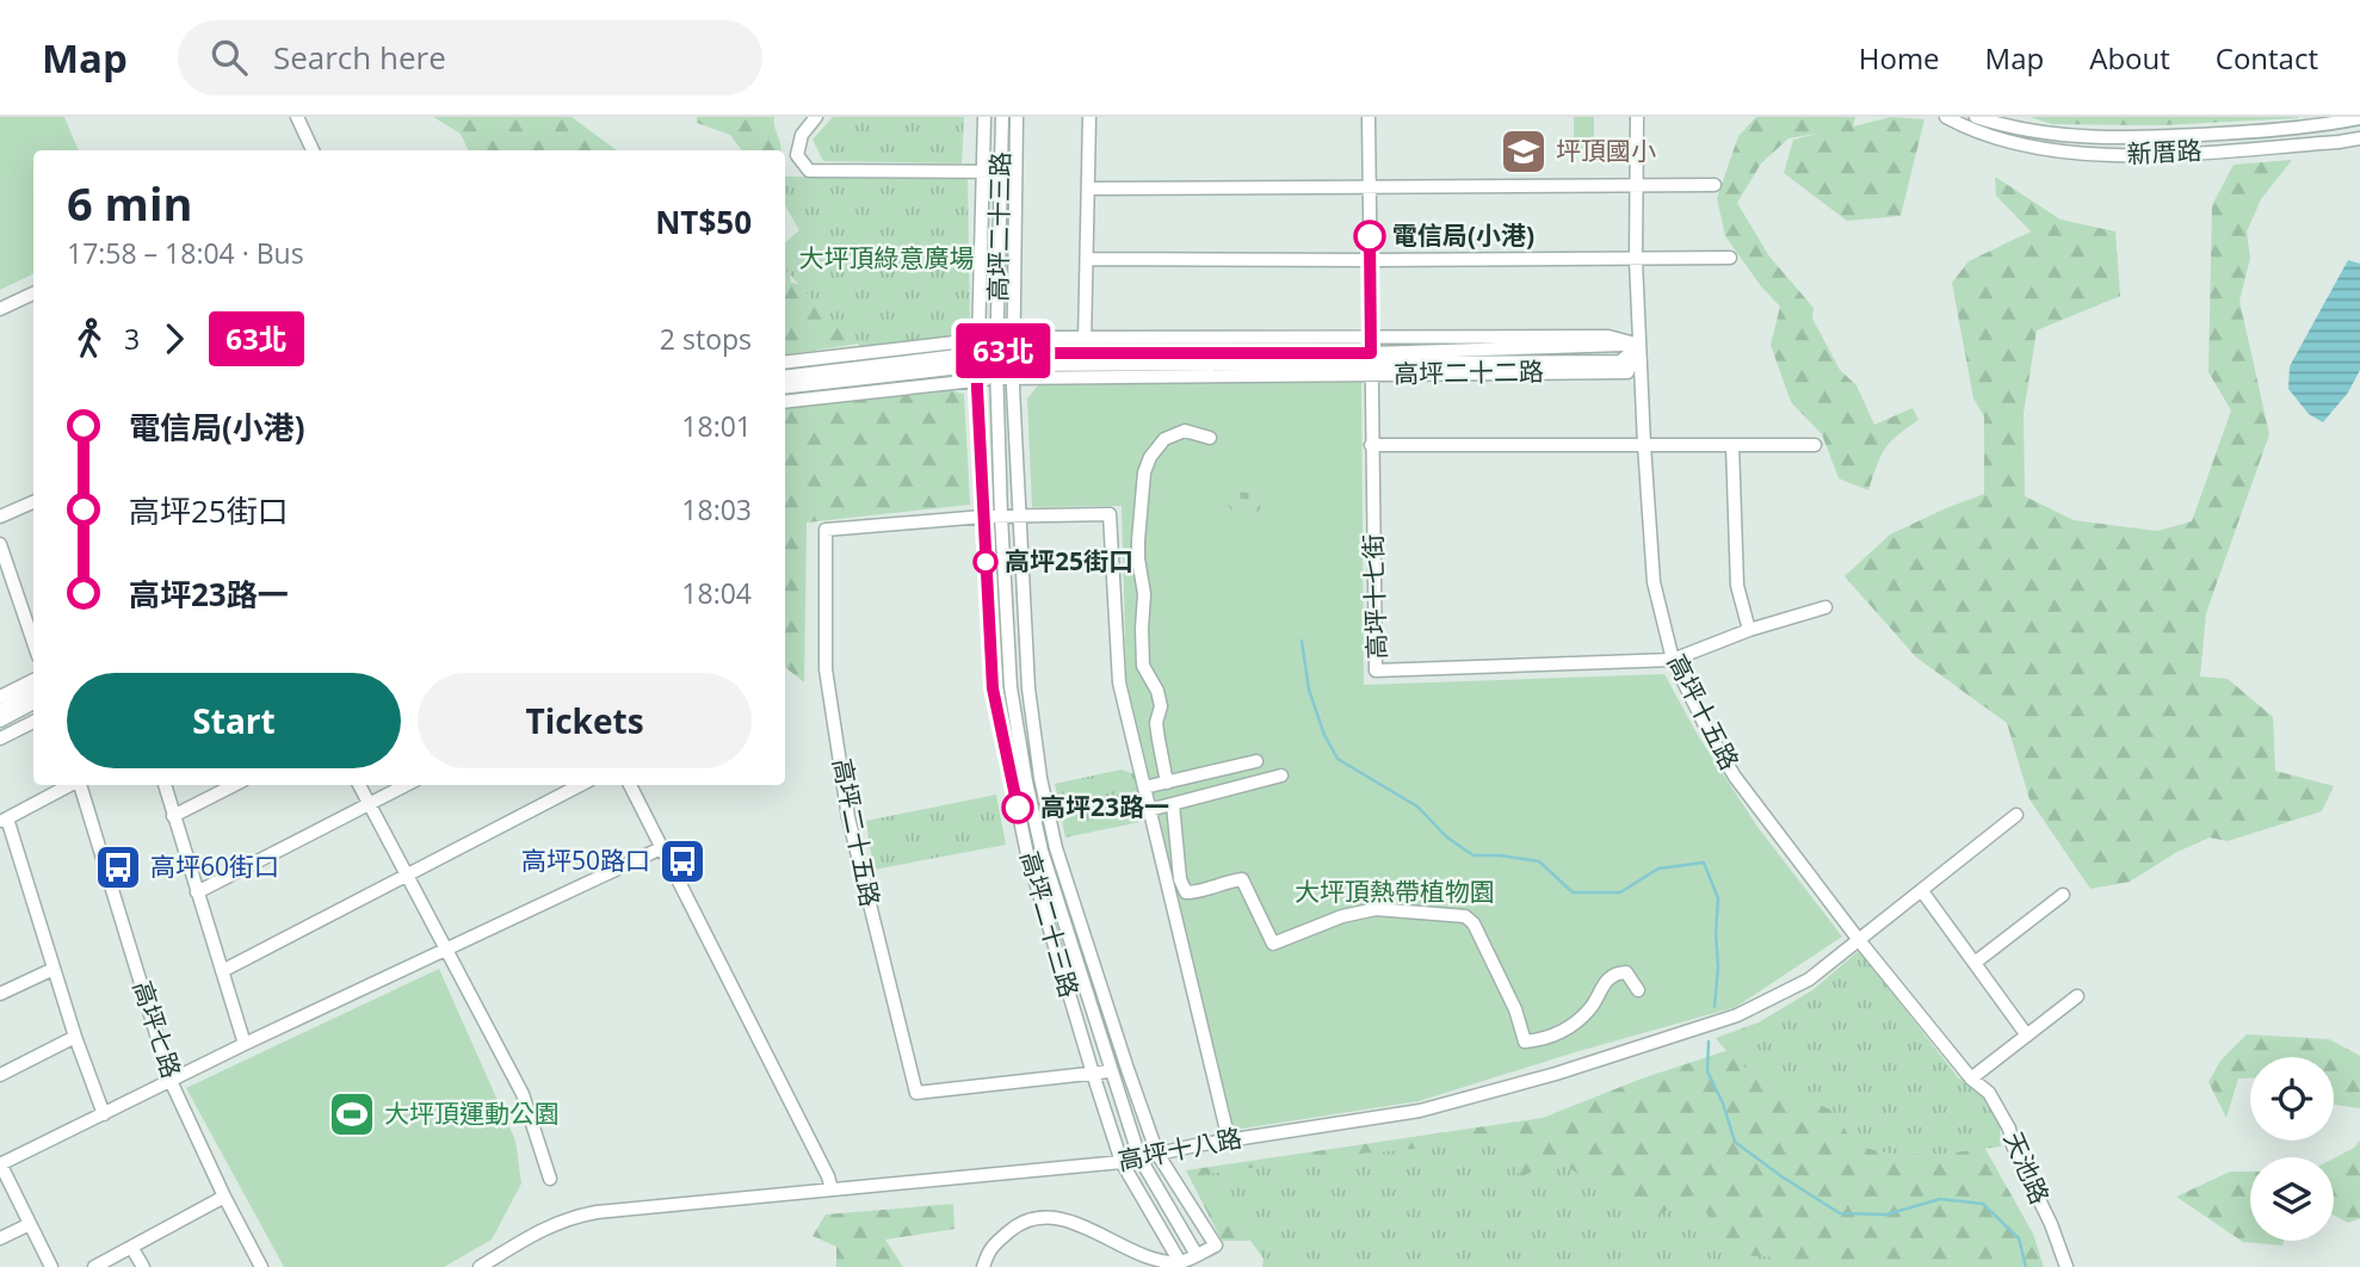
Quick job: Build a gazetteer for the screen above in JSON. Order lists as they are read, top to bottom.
{
  "streets": {
    "street": [
      "新厝路",
      "高坪二十三路",
      "高坪二十二路",
      "高坪十七街",
      "高坪十五路",
      "高坪二十五路",
      "高坪七路",
      "高坪十八路",
      "天池路"
    ]
  },
  "crossings": [
    ["高坪二十三路", "高坪二十二路"],
    ["高坪二十三路", "高坪二十五路"],
    ["高坪二十三路", "高坪十八路"],
    ["高坪二十二路", "高坪十七街"],
    ["高坪二十二路", "高坪十五路"],
    ["高坪十七街", "高坪十五路"],
    ["高坪十五路", "高坪十八路"],
    ["高坪十五路", "天池路"]
  ],
  "parks": ["大坪頂綠意廣場", "大坪頂熱帶植物園"],
  "places": {
    "school or university": ["坪頂國小"],
    "other": ["電信局(小港)", "高坪25街口", "高坪23路一"],
    "bus stop": ["高坪50路口", "高坪60街口"],
    "sports": ["大坪頂運動公園"]
  },
  "lines": ["bus line 63北"],
  "page": {
    "header": "Map",
    "search": "Search here",
    "nav": [
      "Home",
      "Map",
      "About",
      "Contact"
    ],
    "on_map": "63北",
    "heading": ["6 min", "17:58 – 18:04 · Bus", "NT$50"],
    "legs": ["3", "63北", "2 stops"],
    "list": [
      {
        "name": "電信局(小港)",
        "value": "18:01"
      },
      {
        "name": "高坪25街口",
        "value": "18:03"
      },
      {
        "name": "高坪23路一",
        "value": "18:04"
      }
    ],
    "buttons": ["Start", "Tickets"]
  }
}
